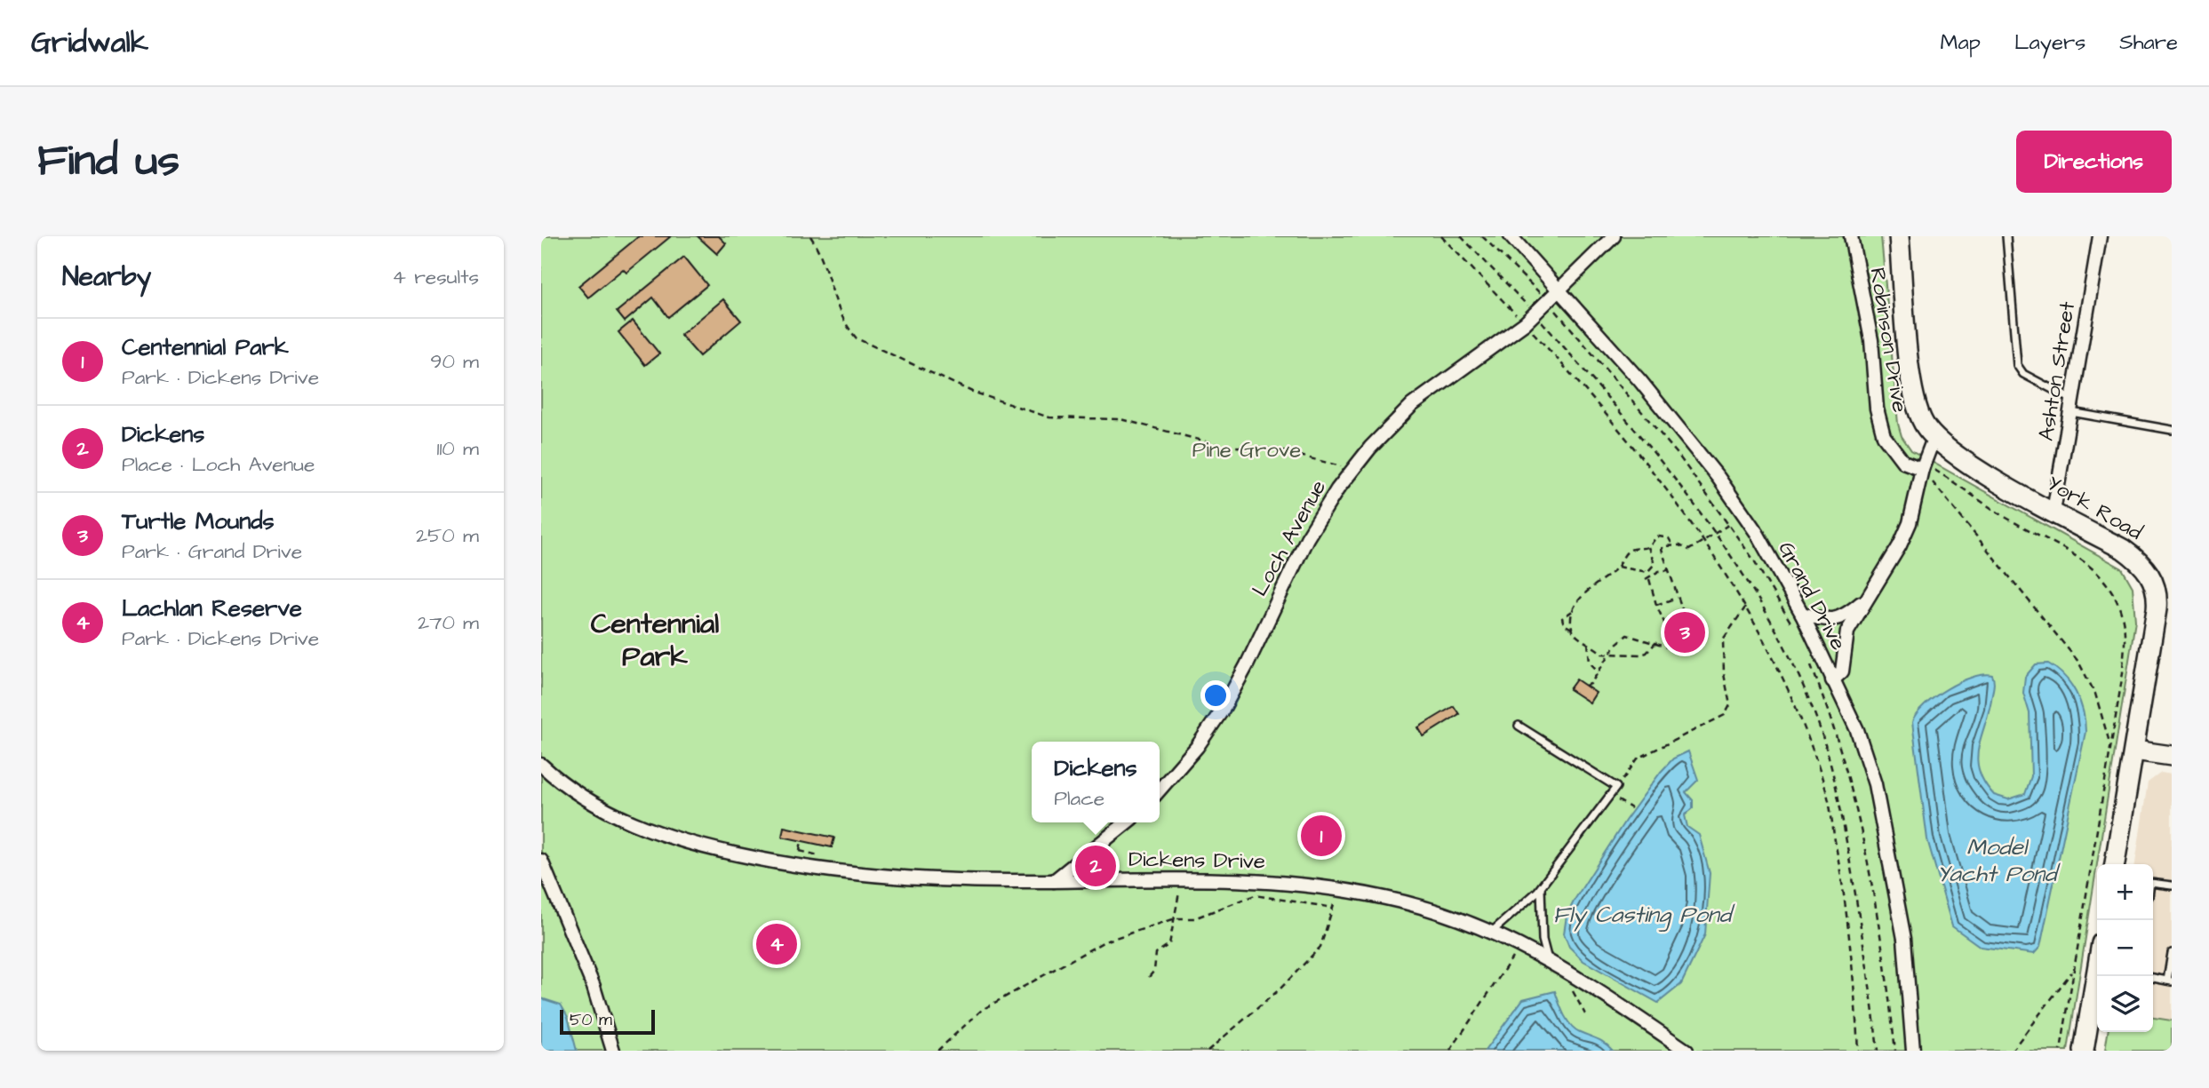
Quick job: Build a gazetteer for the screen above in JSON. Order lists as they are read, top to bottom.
{
  "streets": {
    "main road": ["York Road"],
    "street": [
      "Robinson Drive",
      "Ashton Street",
      "Loch Avenue",
      "Grand Drive",
      "Dickens Drive"
    ]
  },
  "crossings": [
    ["Ashton Street", "York Road"],
    ["Loch Avenue", "Grand Drive"]
  ],
  "districts": ["Centennial Park"],
  "water": ["Model Yacht Pond", "Fly Casting Pond"],
  "parks": ["Pine Grove"],
  "scale_bar": "50 m",
  "page": {
    "header": "Gridwalk",
    "nav": ["Map", "Layers", "Share"],
    "buttons": "Directions",
    "title": "Find us",
    "heading": ["Nearby", "4 results"],
    "list": [
      {
        "mark": "1",
        "name": "Centennial Park",
        "note": "Park · Dickens Drive",
        "value": "90 m"
      },
      {
        "mark": "2",
        "name": "Dickens",
        "note": "Place · Loch Avenue",
        "value": "110 m"
      },
      {
        "mark": "3",
        "name": "Turtle Mounds",
        "note": "Park · Grand Drive",
        "value": "250 m"
      },
      {
        "mark": "4",
        "name": "Lachlan Reserve",
        "note": "Park · Dickens Drive",
        "value": "270 m"
      }
    ],
    "pins": [
      "3",
      "1",
      "2",
      "4"
    ],
    "popup": ["Dickens", "Place"],
    "map_buttons": ["+", "−"],
    "scale": "50 m"
  }
}
